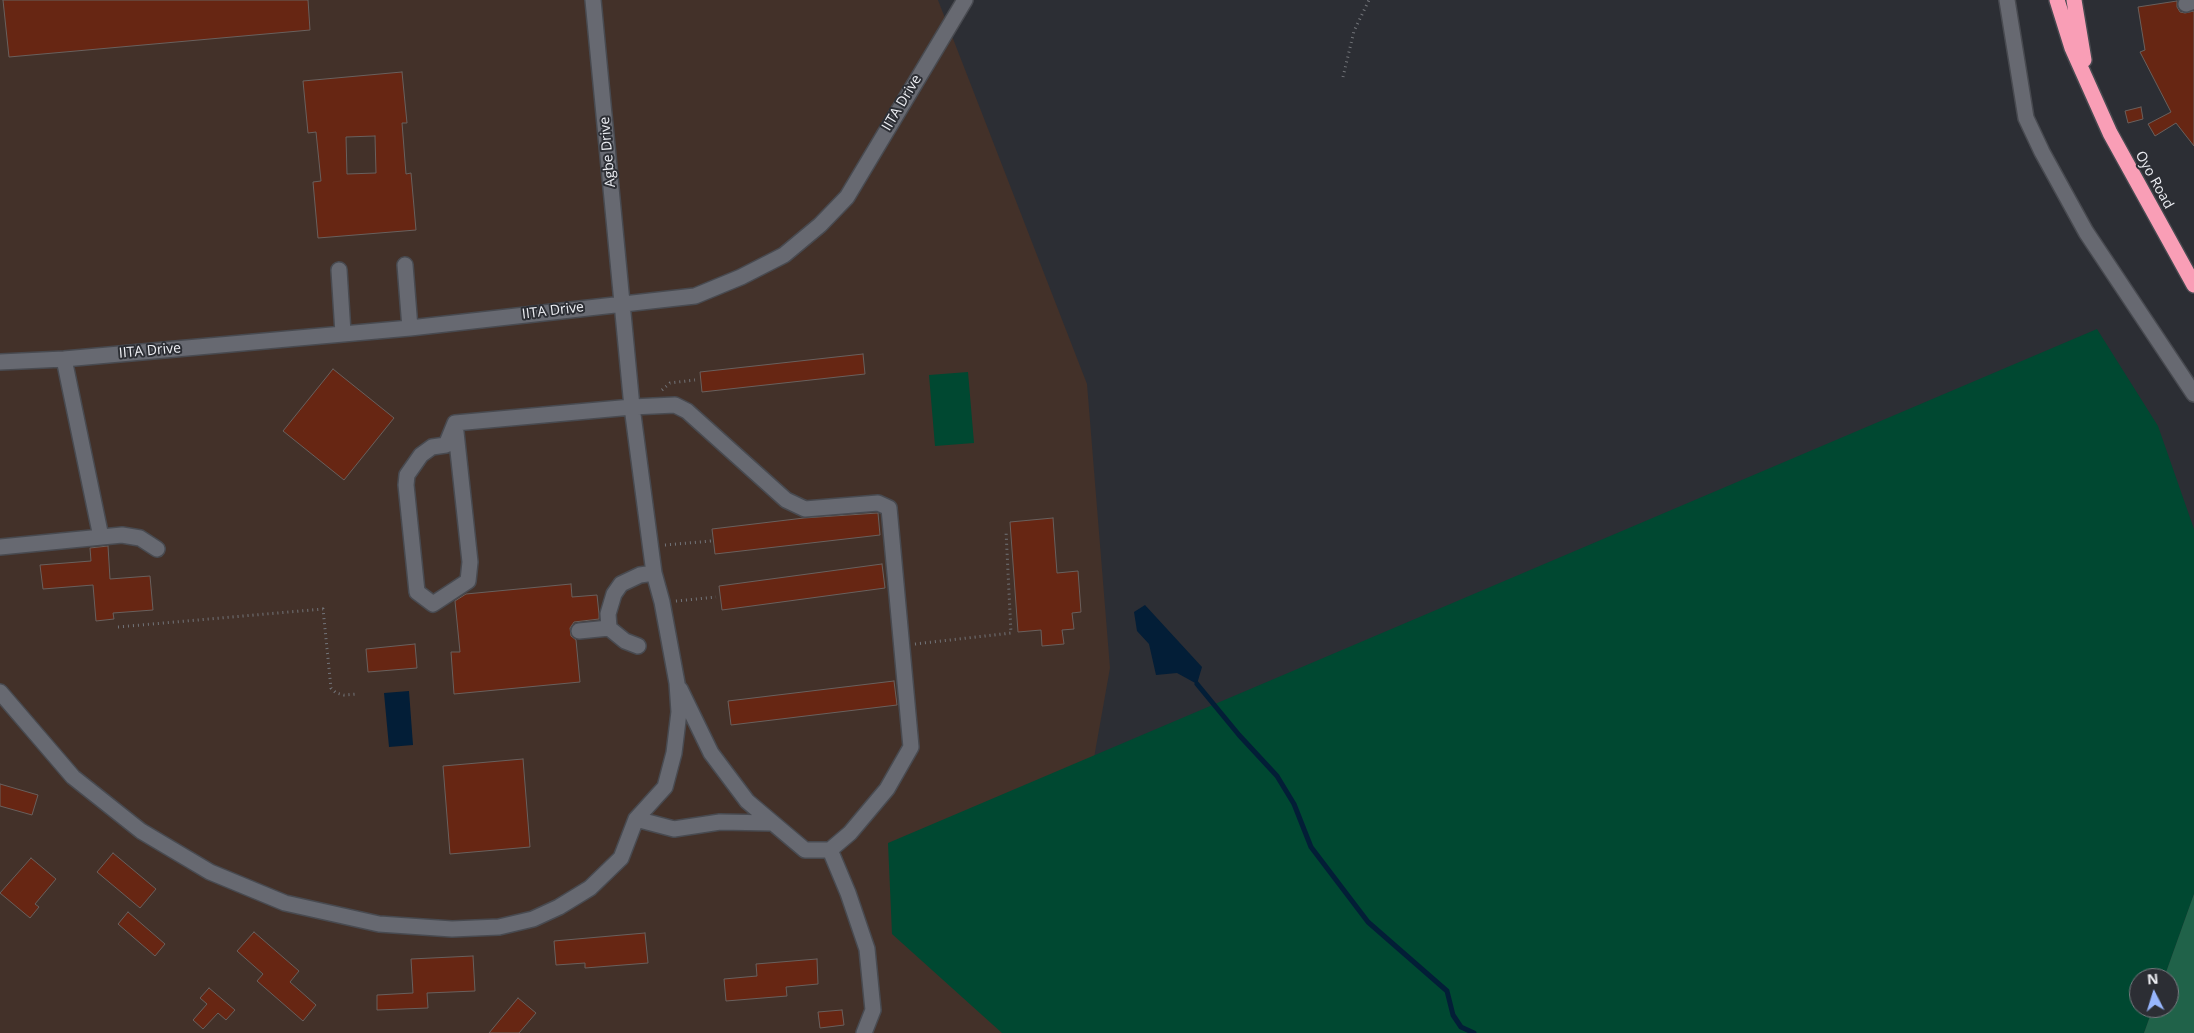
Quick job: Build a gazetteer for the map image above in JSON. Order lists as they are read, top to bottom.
{
  "streets": {
    "highway": ["Oyo Road"],
    "street": ["IITA Drive", "Agbe Drive"]
  },
  "crossings": [
    ["IITA Drive", "Agbe Drive"]
  ],
  "north": "top"
}
